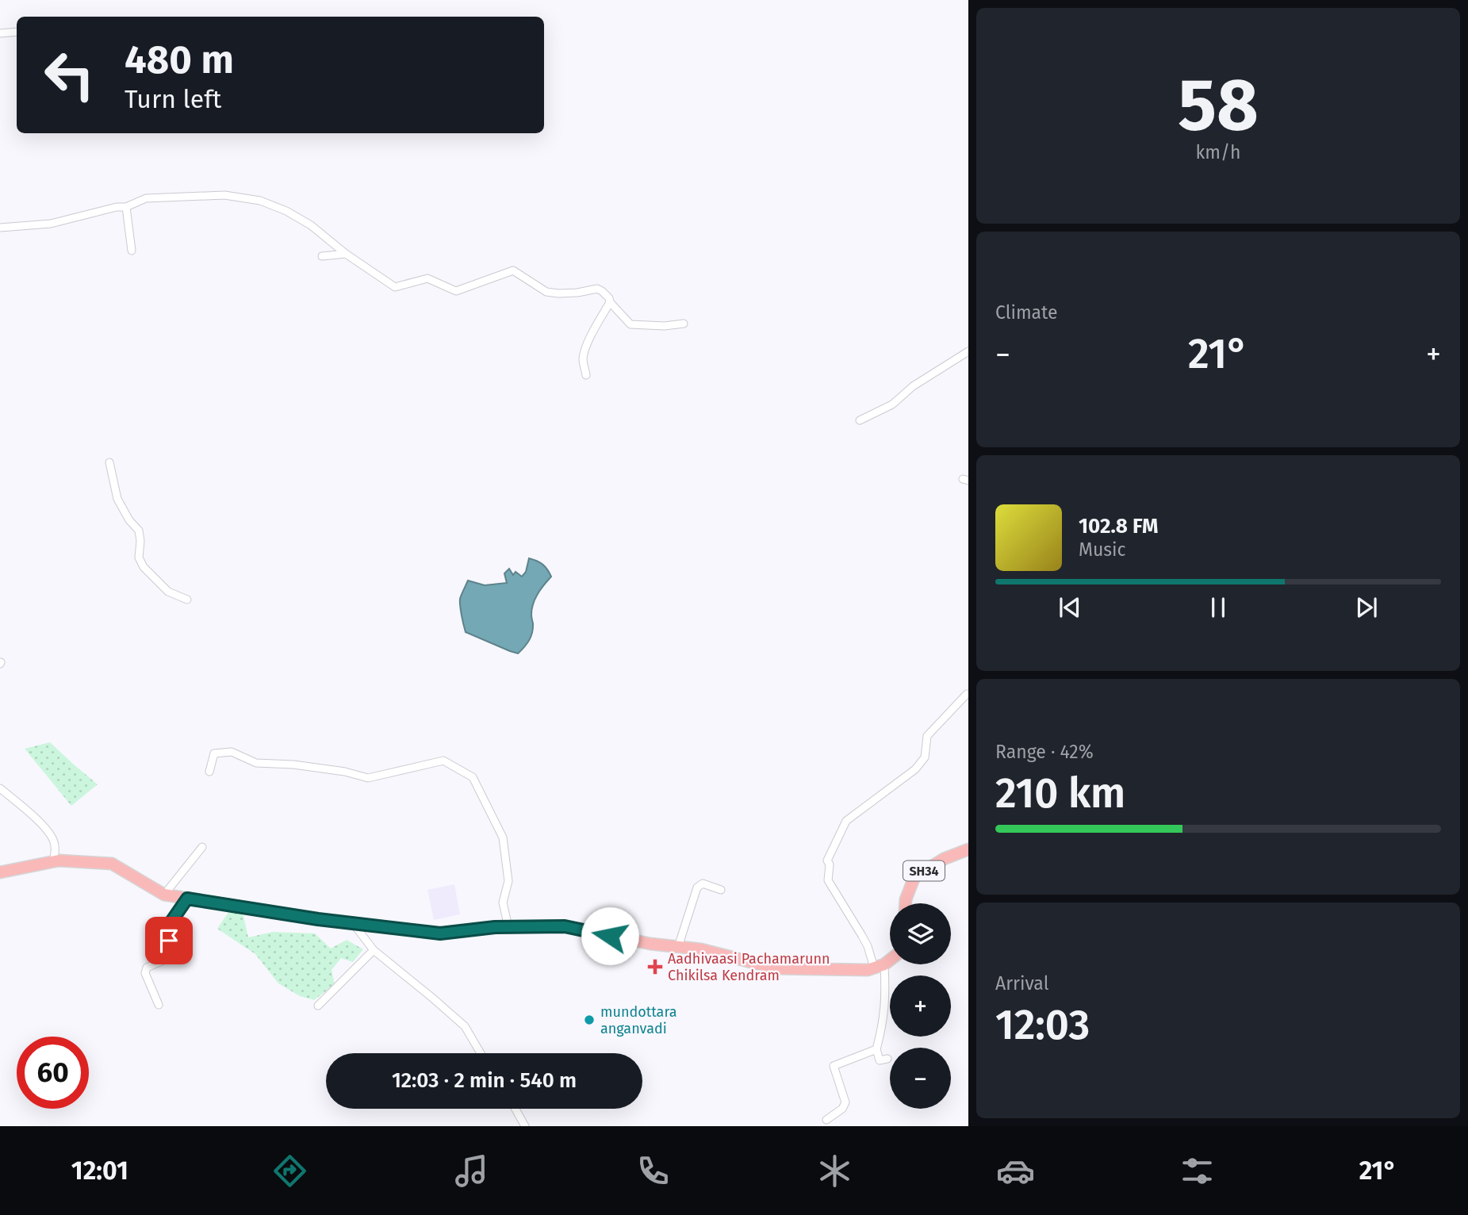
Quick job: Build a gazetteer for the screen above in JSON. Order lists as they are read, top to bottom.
{
  "streets": {
    "main road": ["SH34"]
  },
  "places": {
    "health": ["Aadhivaasi Pachamarunn Chikilsa Kendram"],
    "other": ["mundottara anganvadi"]
  },
  "page": {
    "tile": [
      ["58", "km/h"],
      "Climate",
      ["Range · 42%", "210 km"],
      ["Arrival", "12:03"]
    ],
    "turn": ["480 m", "Turn left"],
    "heat": ["−", "21°", "+"],
    "song": ["102.8 FM", "Music"],
    "map_buttons": ["+", "−"],
    "limit": "60",
    "trip": "12:03 · 2 min · 540 m",
    "tabs": ["12:01", "21°"]
  }
}
